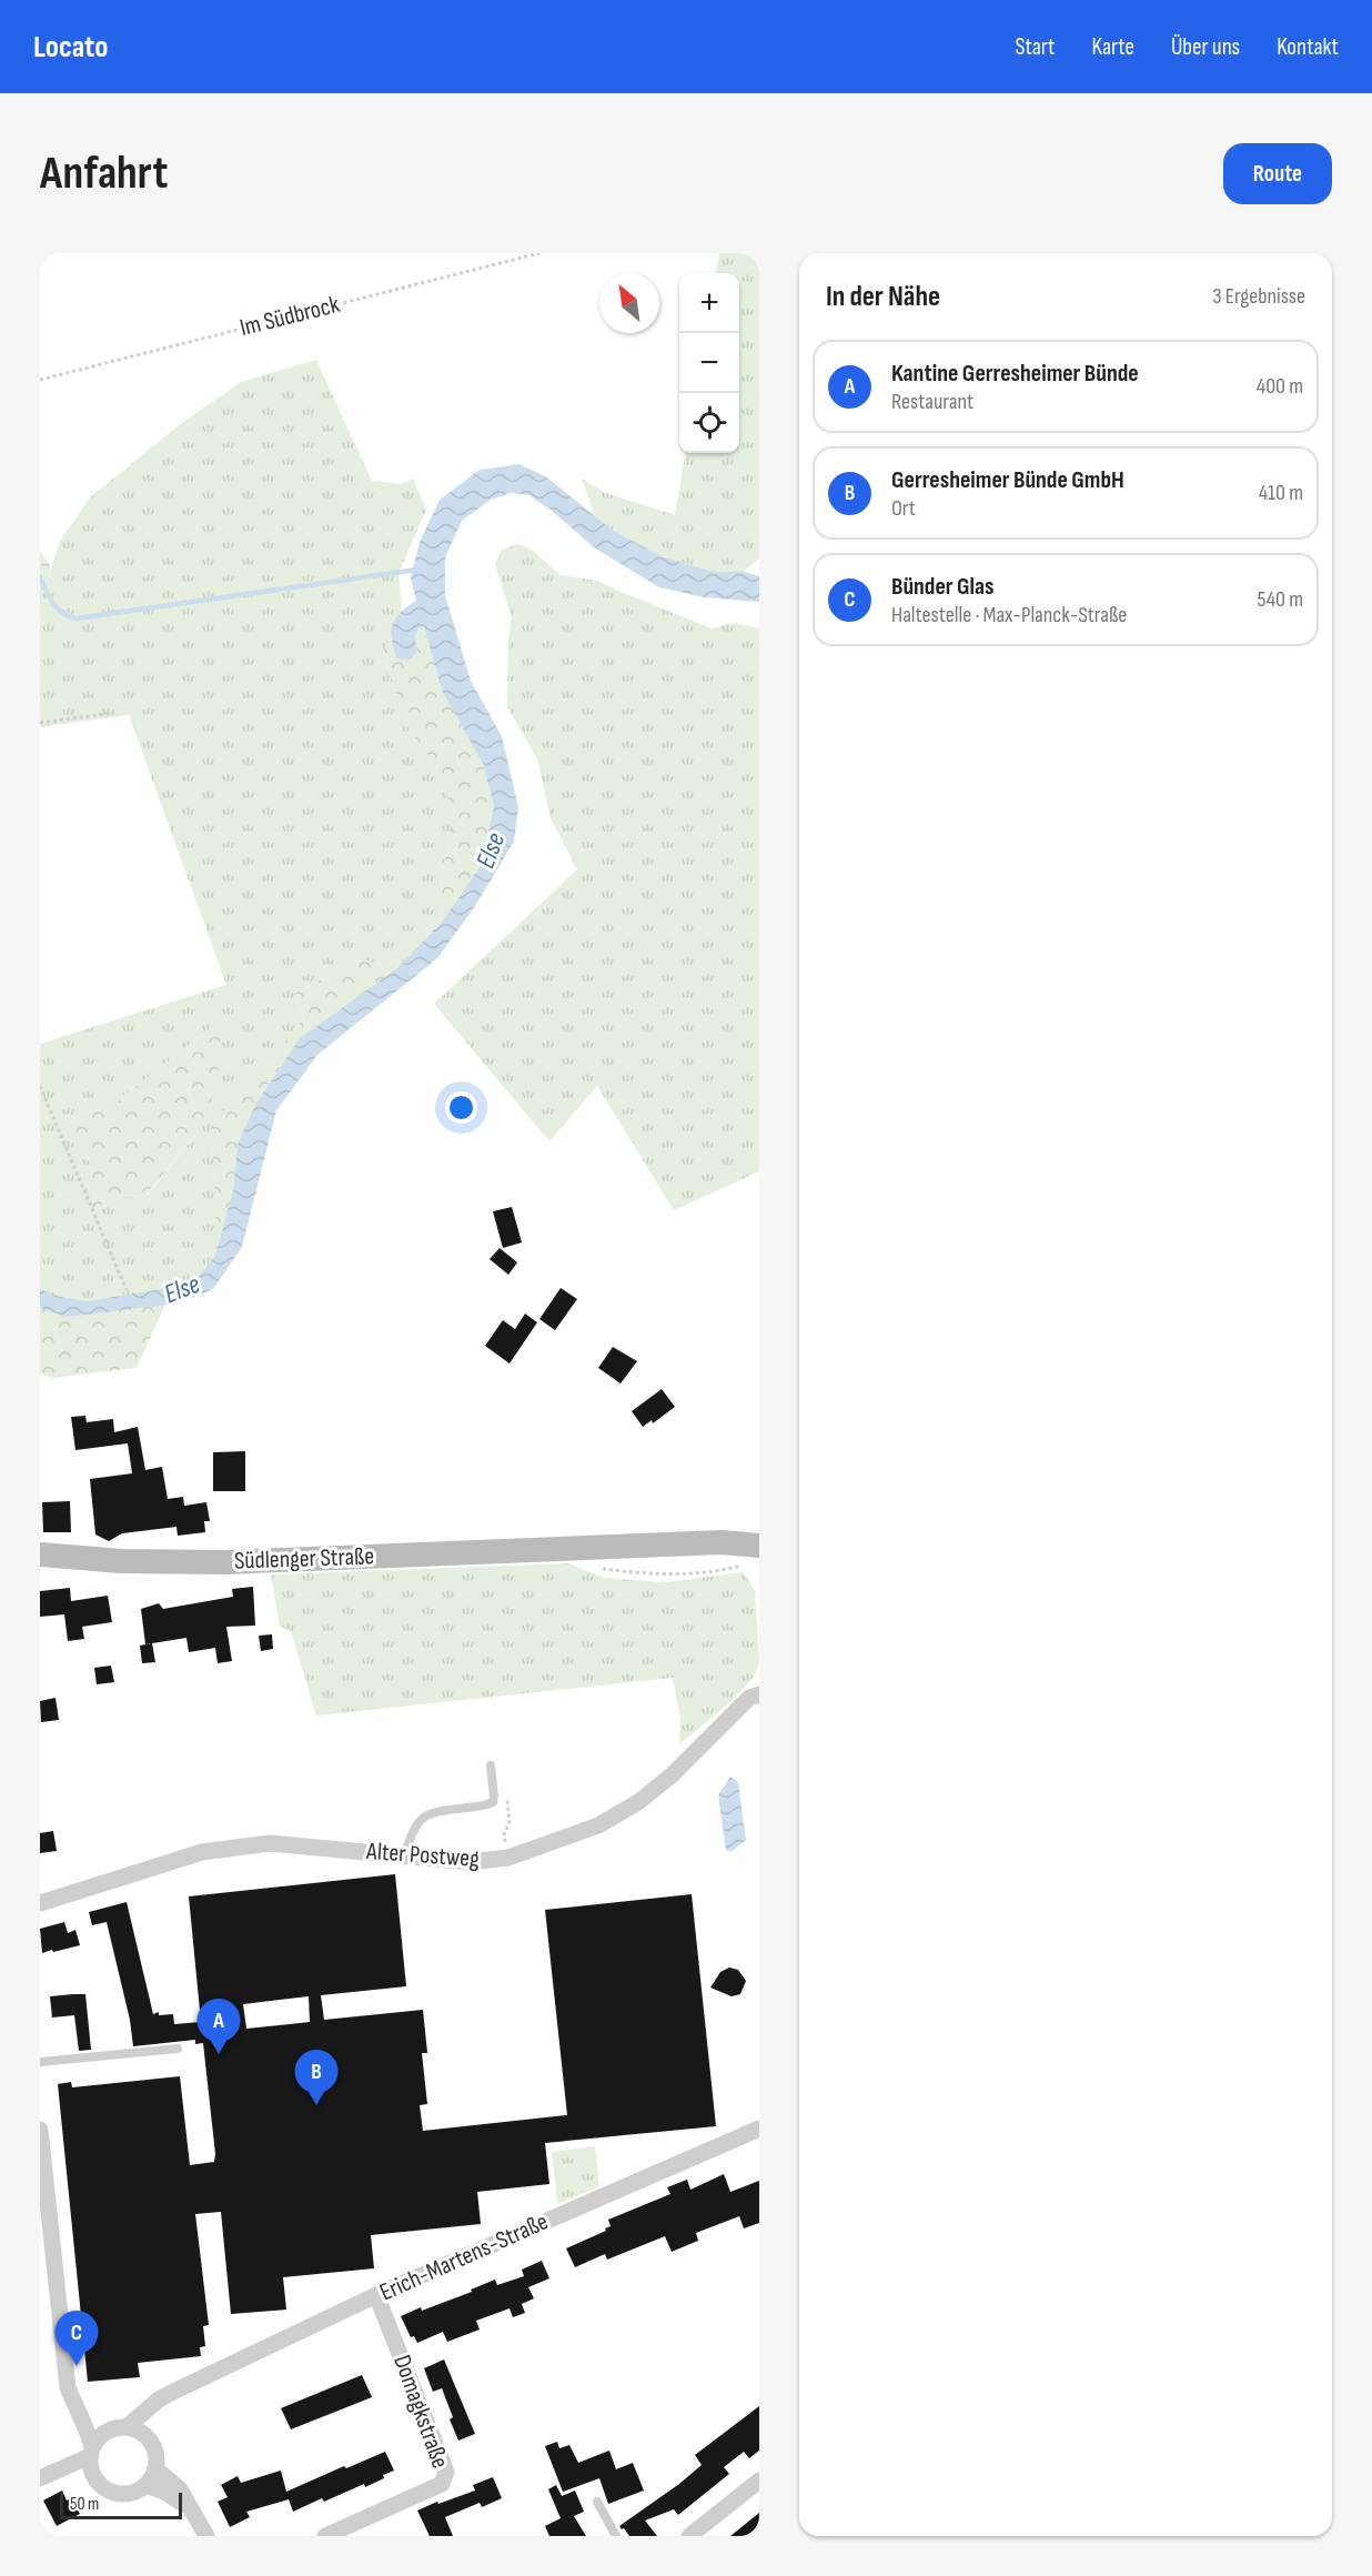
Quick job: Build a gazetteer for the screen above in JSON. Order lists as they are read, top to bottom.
{
  "streets": {
    "main road": ["Südlenger Straße"],
    "street": ["Alter Postweg", "Erich-Martens-Straße", "Domagkstraße"],
    "path": ["Im Südbrock"]
  },
  "crossings": [
    ["Erich-Martens-Straße", "Domagkstraße"]
  ],
  "water": ["Else"],
  "scale_bar": "50 m",
  "north": "top left",
  "page": {
    "header": "Locato",
    "nav": [
      "Start",
      "Karte",
      "Über uns",
      "Kontakt"
    ],
    "buttons": "Route",
    "title": "Anfahrt",
    "heading": ["In der Nähe", "3 Ergebnisse"],
    "map_buttons": ["+", "−"],
    "list": [
      {
        "mark": "A",
        "name": "Kantine Gerresheimer Bünde",
        "note": "Restaurant",
        "value": "400 m"
      },
      {
        "mark": "B",
        "name": "Gerresheimer Bünde GmbH",
        "note": "Ort",
        "value": "410 m"
      },
      {
        "mark": "C",
        "name": "Bünder Glas",
        "note": "Haltestelle · Max-Planck-Straße",
        "value": "540 m"
      }
    ],
    "pins": ["A", "B", "C"],
    "scale": "50 m"
  }
}
